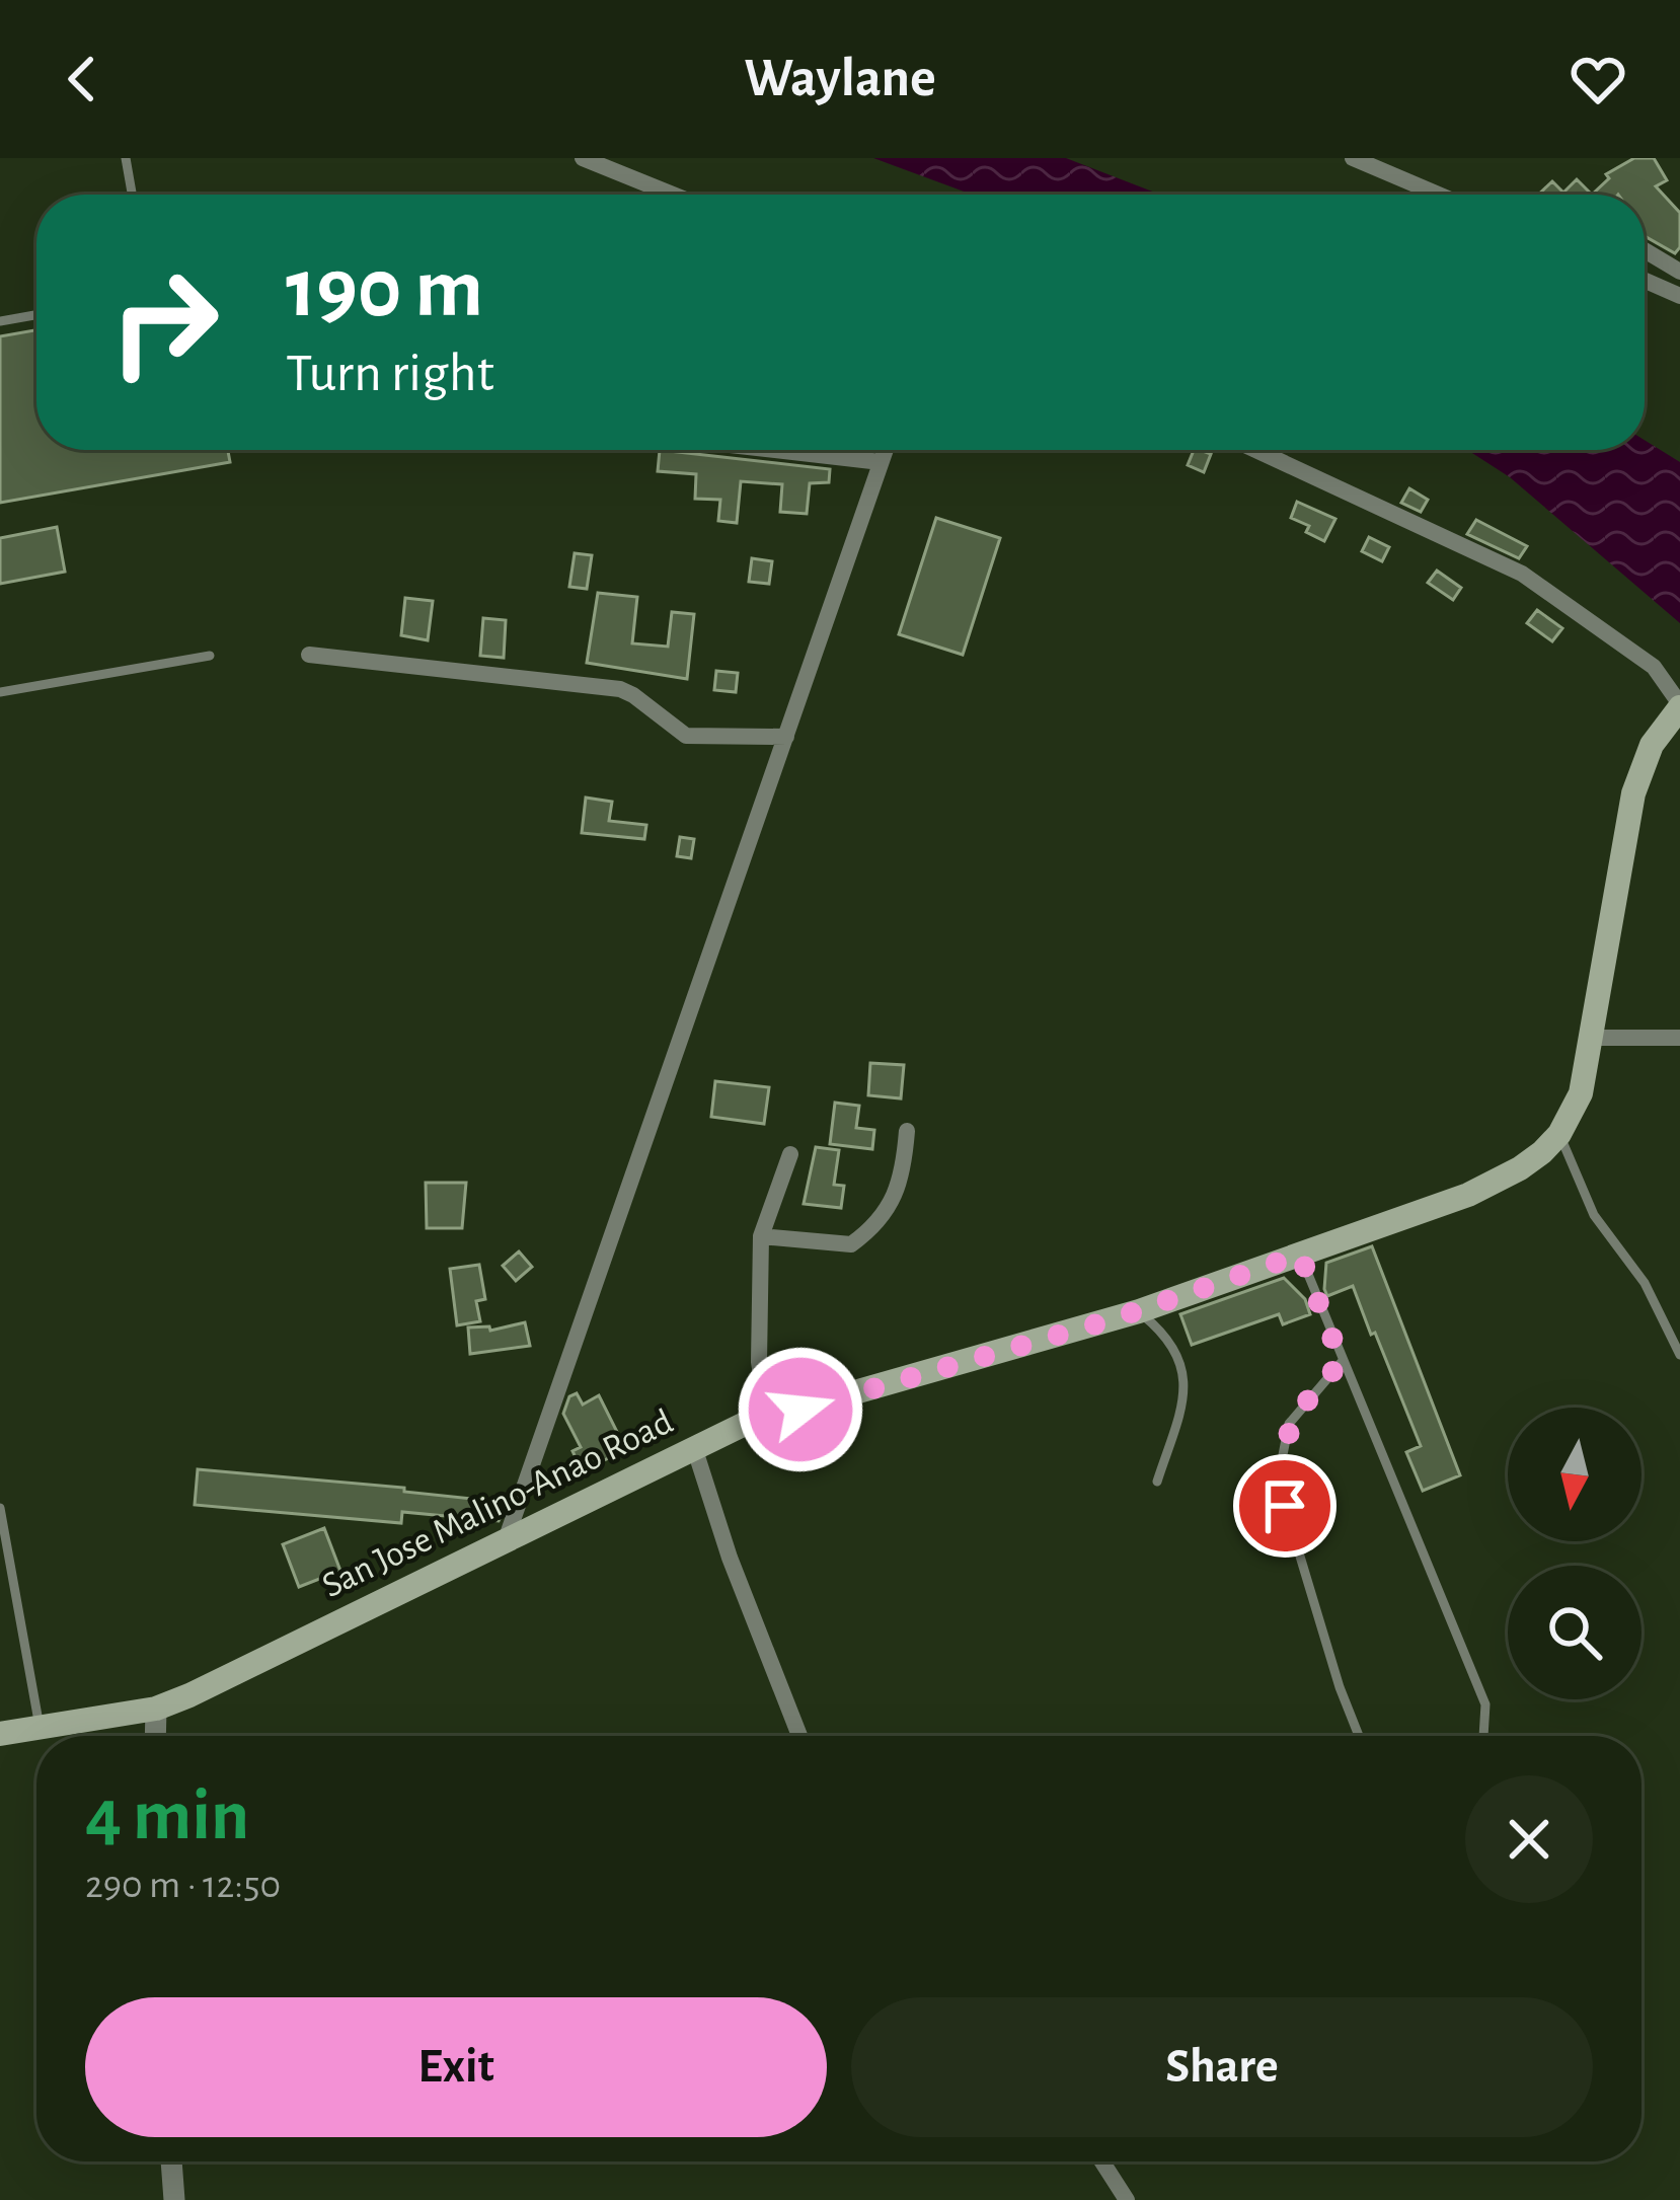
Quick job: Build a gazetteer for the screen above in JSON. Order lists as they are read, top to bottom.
{
  "streets": {
    "main road": ["San Jose Malino-Anao Road"]
  },
  "north": "bottom",
  "page": {
    "header": "Waylane",
    "turn": ["190 m", "Turn right"],
    "heading": ["4 min", "290 m · 12:50"],
    "buttons": ["Exit", "Share"]
  }
}
